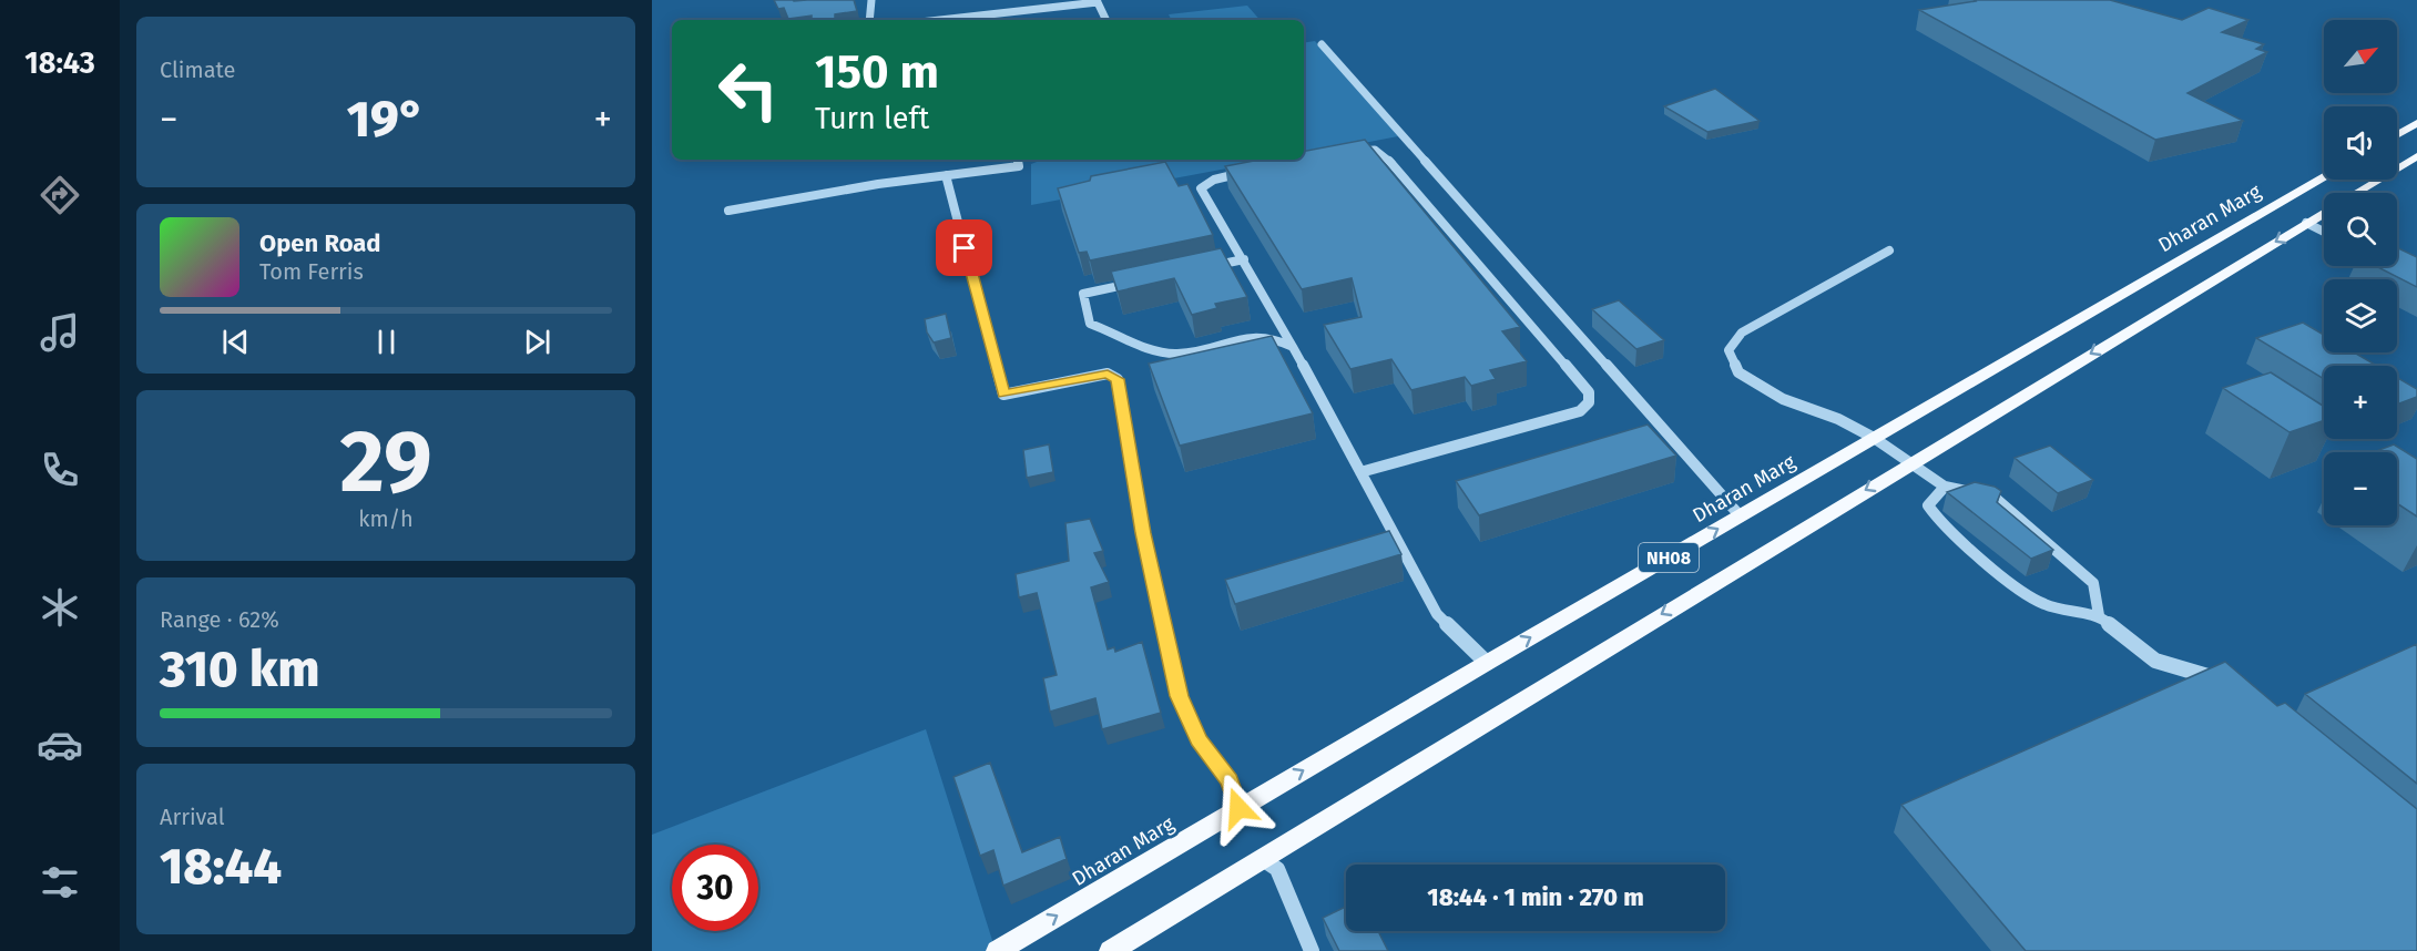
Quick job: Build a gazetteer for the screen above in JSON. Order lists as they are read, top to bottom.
{
  "streets": {
    "main road": ["Dharan Marg", "NH08"]
  },
  "north": "top right",
  "page": {
    "tabs": "18:43",
    "tile": [
      "Climate",
      ["29", "km/h"],
      ["Range · 62%", "310 km"],
      ["Arrival", "18:44"]
    ],
    "map_buttons": ["+", "−"],
    "turn": ["150 m", "Turn left"],
    "heat": ["−", "19°", "+"],
    "song": ["Open Road", "Tom Ferris"],
    "limit": "30",
    "trip": "18:44 · 1 min · 270 m"
  }
}
